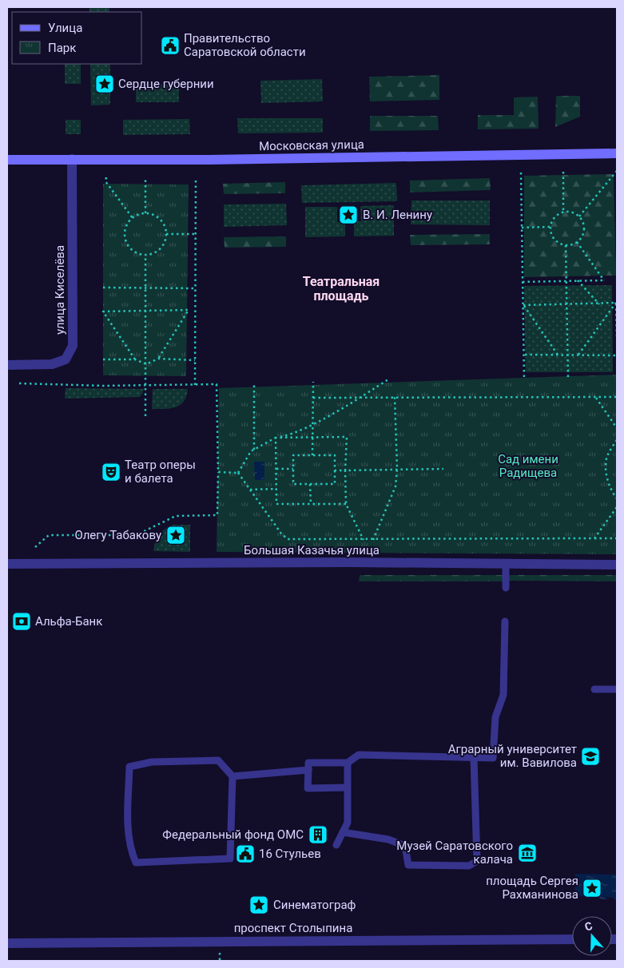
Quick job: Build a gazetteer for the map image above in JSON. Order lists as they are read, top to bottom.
{
  "streets": {
    "main road": ["Московская улица"],
    "street": ["улица Киселёва", "Большая Казачья улица", "проспект Столыпина"]
  },
  "crossings": [
    ["Московская улица", "улица Киселёва"]
  ],
  "districts": ["Театральная площадь"],
  "parks": ["Сад имени Радищева"],
  "places": {
    "public building": ["Правительство Саратовской области", "16 Стульев"],
    "place": [
      "Сердце губернии",
      "В. И. Ленину",
      "Олегу Табакову",
      "площадь Сергея Рахманинова",
      "Синематограф"
    ],
    "theatre": ["Театр оперы и балета"],
    "bank": ["Альфа-Банк"],
    "school or university": ["Аграрный университет им. Вавилова"],
    "building": ["Федеральный фонд ОМС"],
    "museum": ["Музей Саратовского калача"]
  },
  "legend": ["Улица", "Парк"],
  "north": "top"
}
